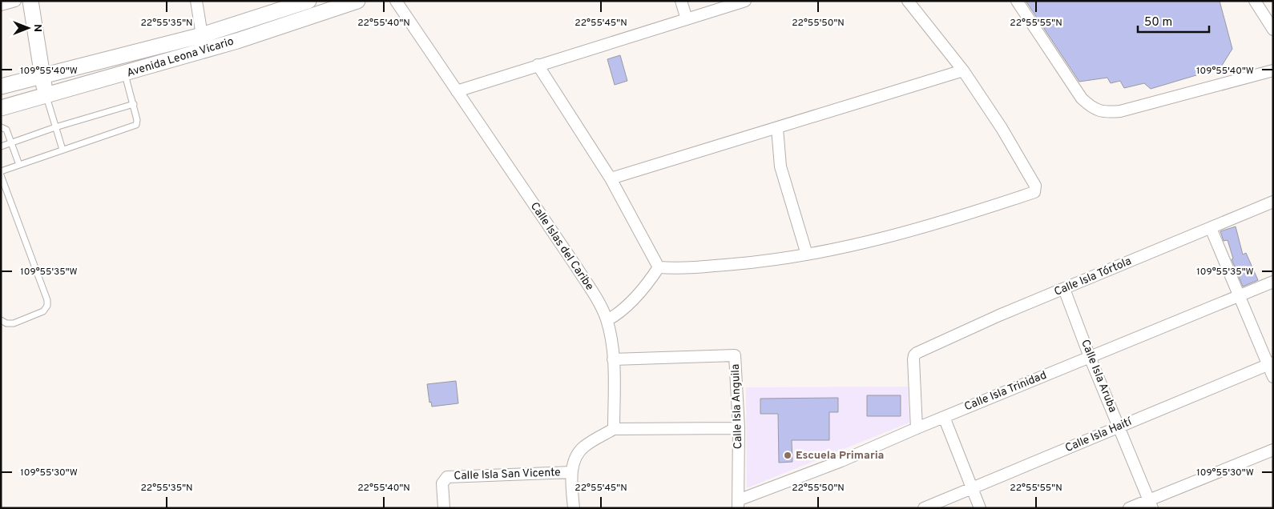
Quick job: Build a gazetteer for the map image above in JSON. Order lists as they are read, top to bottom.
{
  "streets": {
    "street": [
      "Avenida Leona Vicario",
      "Calle Islas del Caribe",
      "Calle Isla Tórtola",
      "Calle Isla Aruba",
      "Calle Isla Trinidad",
      "Calle Isla Anguila",
      "Calle Isla Haití",
      "Calle Isla San Vicente"
    ]
  },
  "crossings": [
    ["Calle Islas del Caribe", "Calle Isla Anguila"],
    ["Calle Isla Tórtola", "Calle Isla Aruba"],
    ["Calle Isla Tórtola", "Calle Isla Trinidad"],
    ["Calle Isla Aruba", "Calle Isla Trinidad"],
    ["Calle Isla Aruba", "Calle Isla Haití"],
    ["Calle Isla Trinidad", "Calle Isla Anguila"]
  ],
  "places": ["Escuela Primaria"],
  "scale_bar": "50 m",
  "north": "right",
  "coordinates": [
    "22°55'35\"N",
    "22°55'40\"N",
    "22°55'45\"N",
    "22°55'50\"N",
    "22°55'55\"N",
    "109°55'40\"W",
    "109°55'35\"W",
    "109°55'30\"W"
  ]
}
